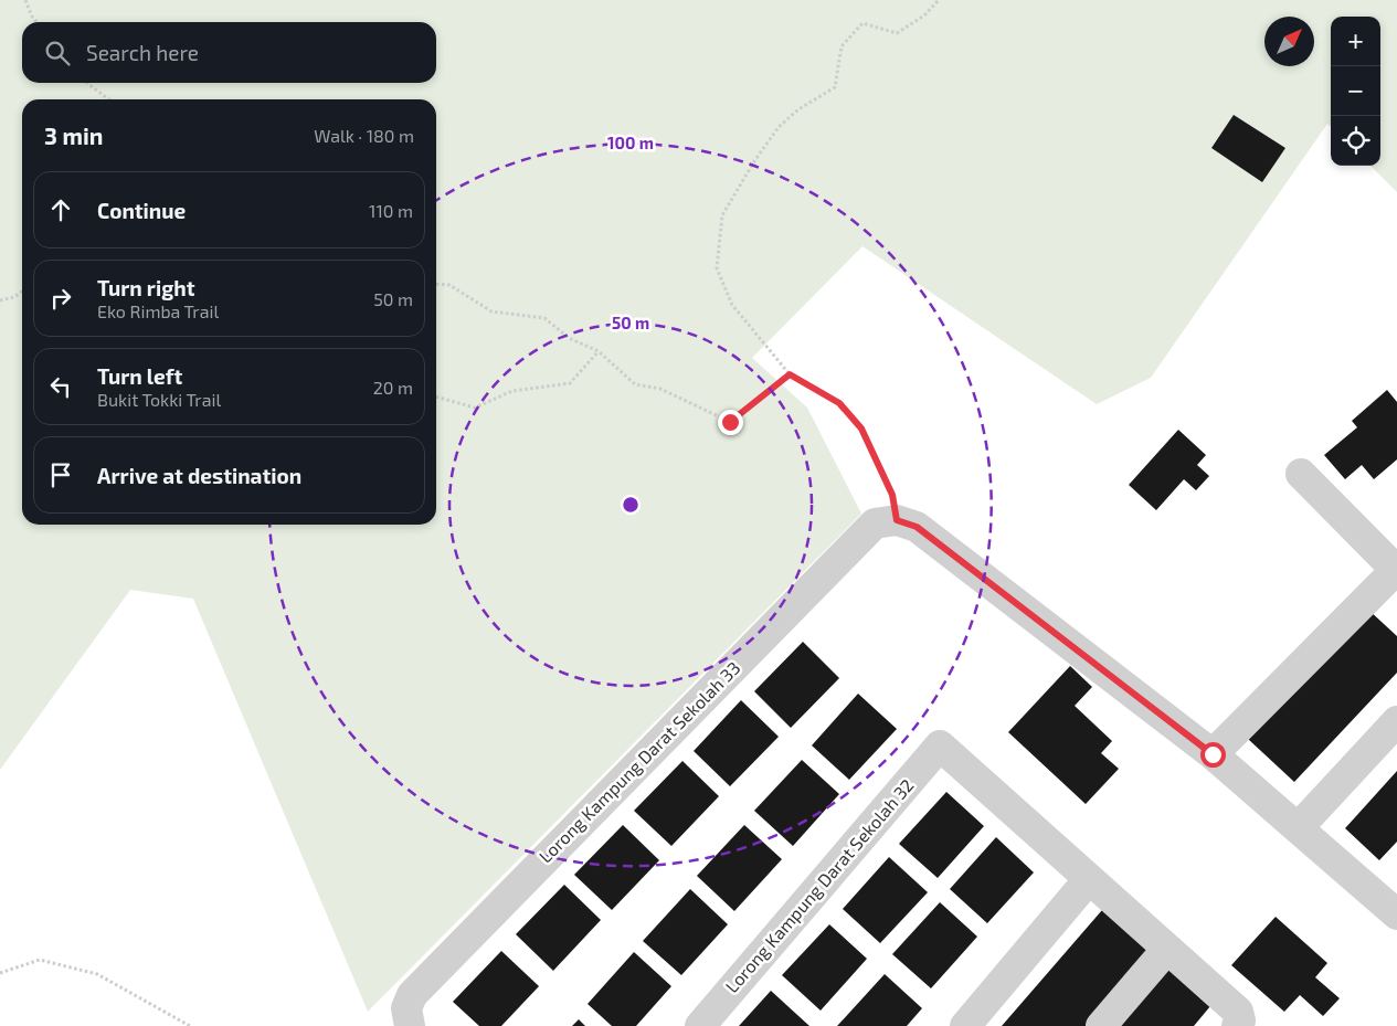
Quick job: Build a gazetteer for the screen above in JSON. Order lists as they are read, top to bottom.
{
  "streets": {
    "street": ["Lorong Kampung Darat Sekolah 33", "Lorong Kampung Darat Sekolah 32"]
  },
  "north": "top right",
  "page": {
    "map_buttons": ["+", "−"],
    "search": "Search here",
    "heading": ["3 min", "Walk · 180 m"],
    "list": [
      ["Continue", "110 m"],
      ["Turn right", "Eko Rimba Trail", "50 m"],
      ["Turn left", "Bukit Tokki Trail", "20 m"],
      "Arrive at destination"
    ]
  },
  "rings": ["100 m", "50 m"]
}
